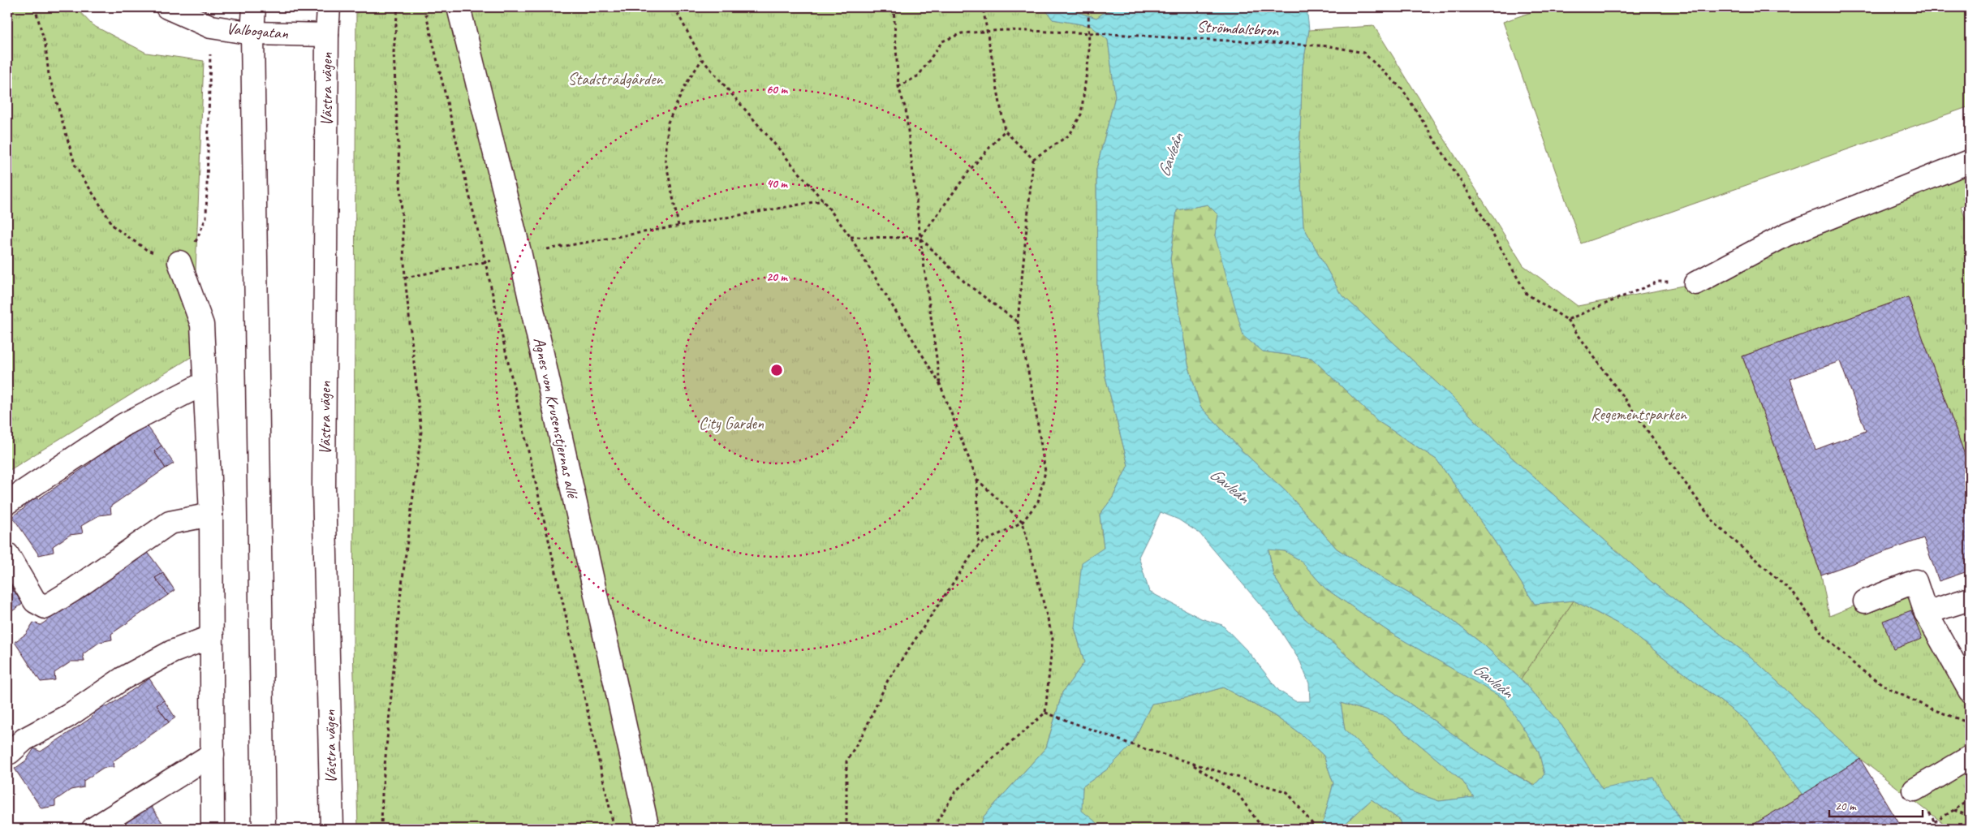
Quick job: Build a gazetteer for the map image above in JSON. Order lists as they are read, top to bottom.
{
  "streets": {
    "street": ["Valbogatan", "Västra vägen", "Agnes von Krusenstjernas allé"],
    "path": ["Strömdalsbron"]
  },
  "crossings": [
    ["Valbogatan", "Västra vägen"]
  ],
  "water": ["Gavleån"],
  "parks": ["Stadsträdgården", "Regementsparken", "City Garden"],
  "scale_bar": "20 m",
  "rings": ["60 m", "40 m", "20 m"]
}
